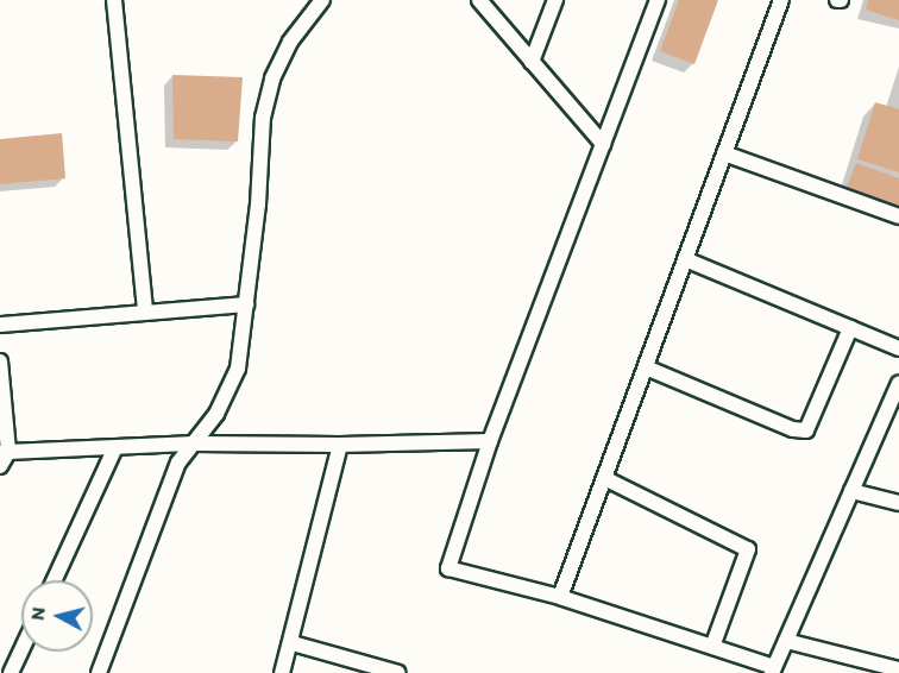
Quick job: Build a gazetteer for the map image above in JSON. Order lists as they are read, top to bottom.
{
  "north": "left"
}
